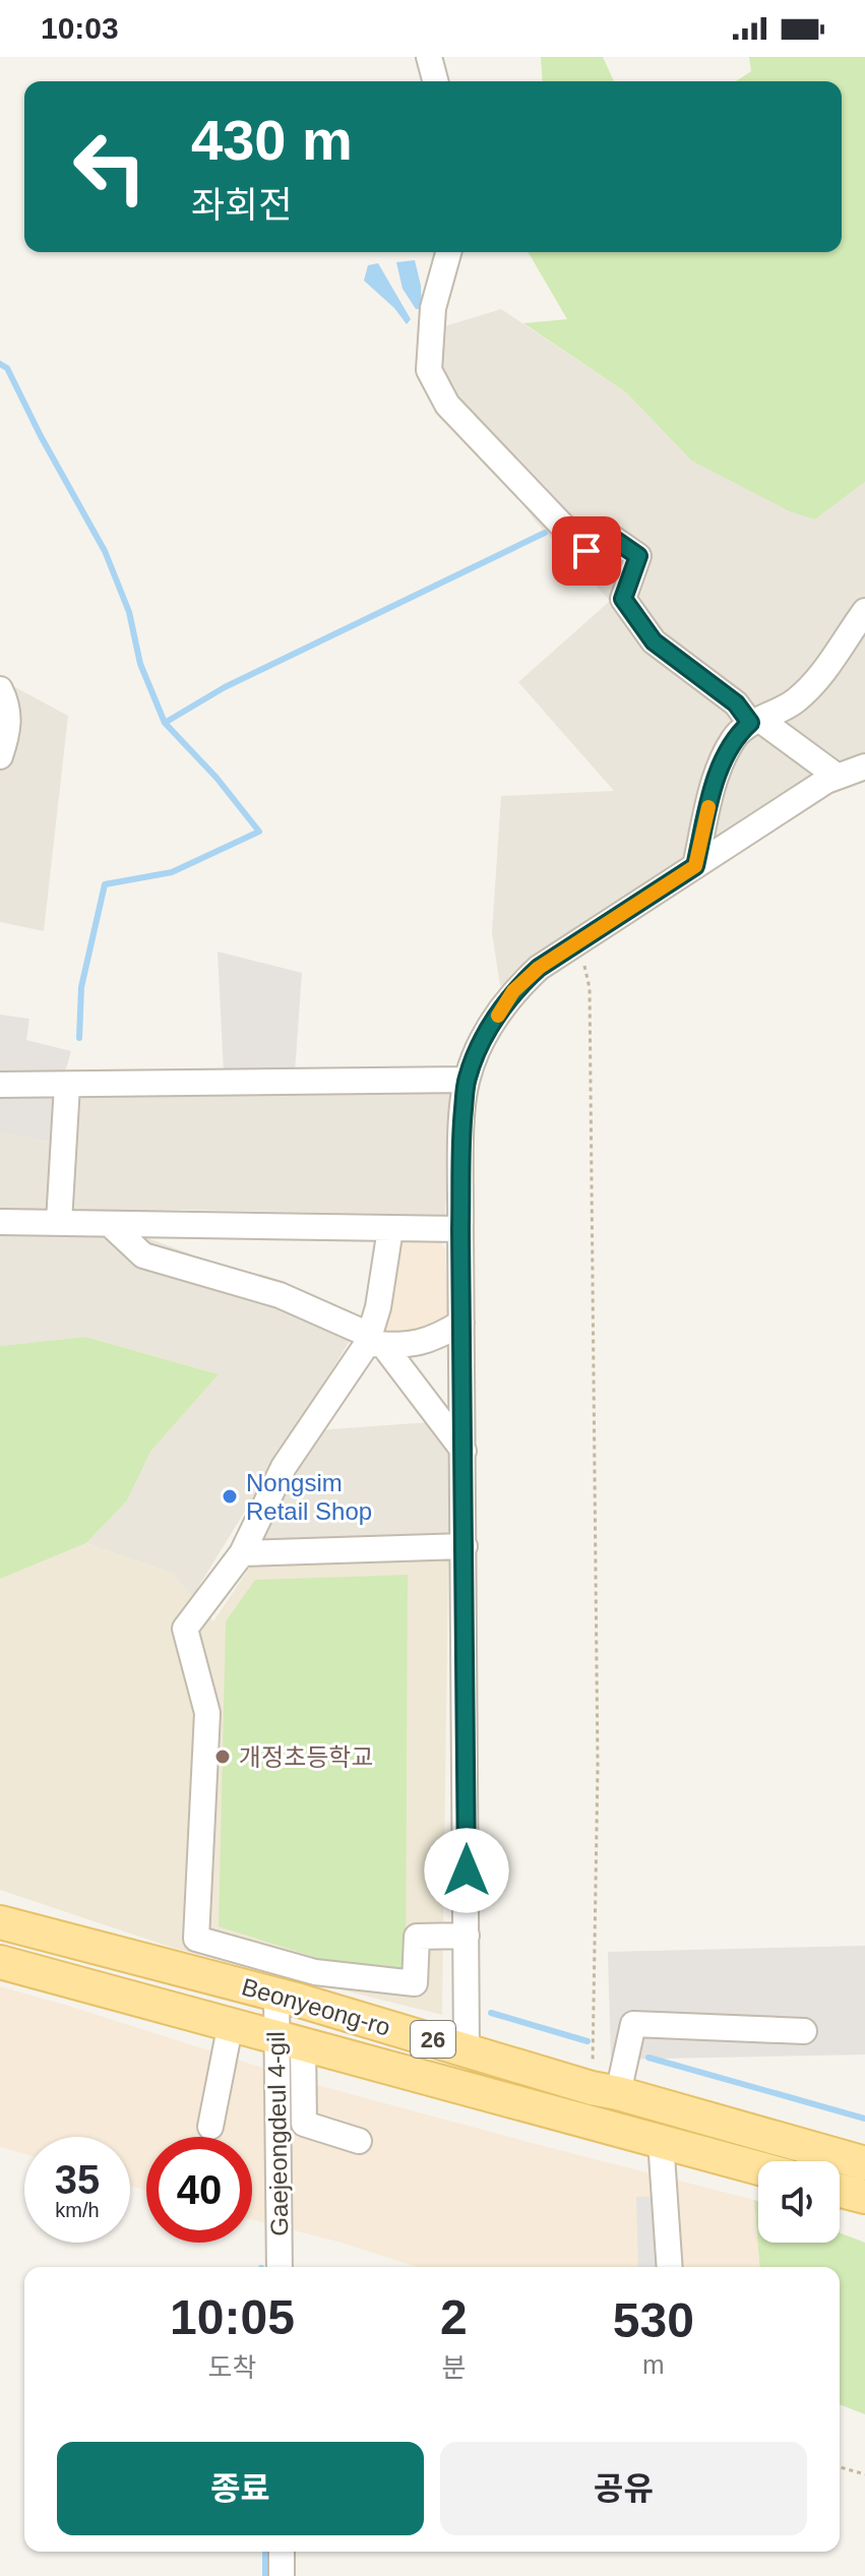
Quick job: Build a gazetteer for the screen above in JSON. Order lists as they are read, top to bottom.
{
  "streets": {
    "main road": ["Beonyeong-ro", "26"],
    "street": ["Gaejeongdeul 4-gil"]
  },
  "crossings": [
    ["Beonyeong-ro", "Gaejeongdeul 4-gil"]
  ],
  "places": ["Nongsim Retail Shop", "개정초등학교"],
  "page": {
    "status": "10:03",
    "turn": ["430 m", "좌회전"],
    "speed": "35 km/h",
    "limit": "40",
    "eta": [
      "10:05",
      "도착",
      "2",
      "분",
      "530",
      "m"
    ],
    "buttons": ["종료", "공유"]
  }
}
